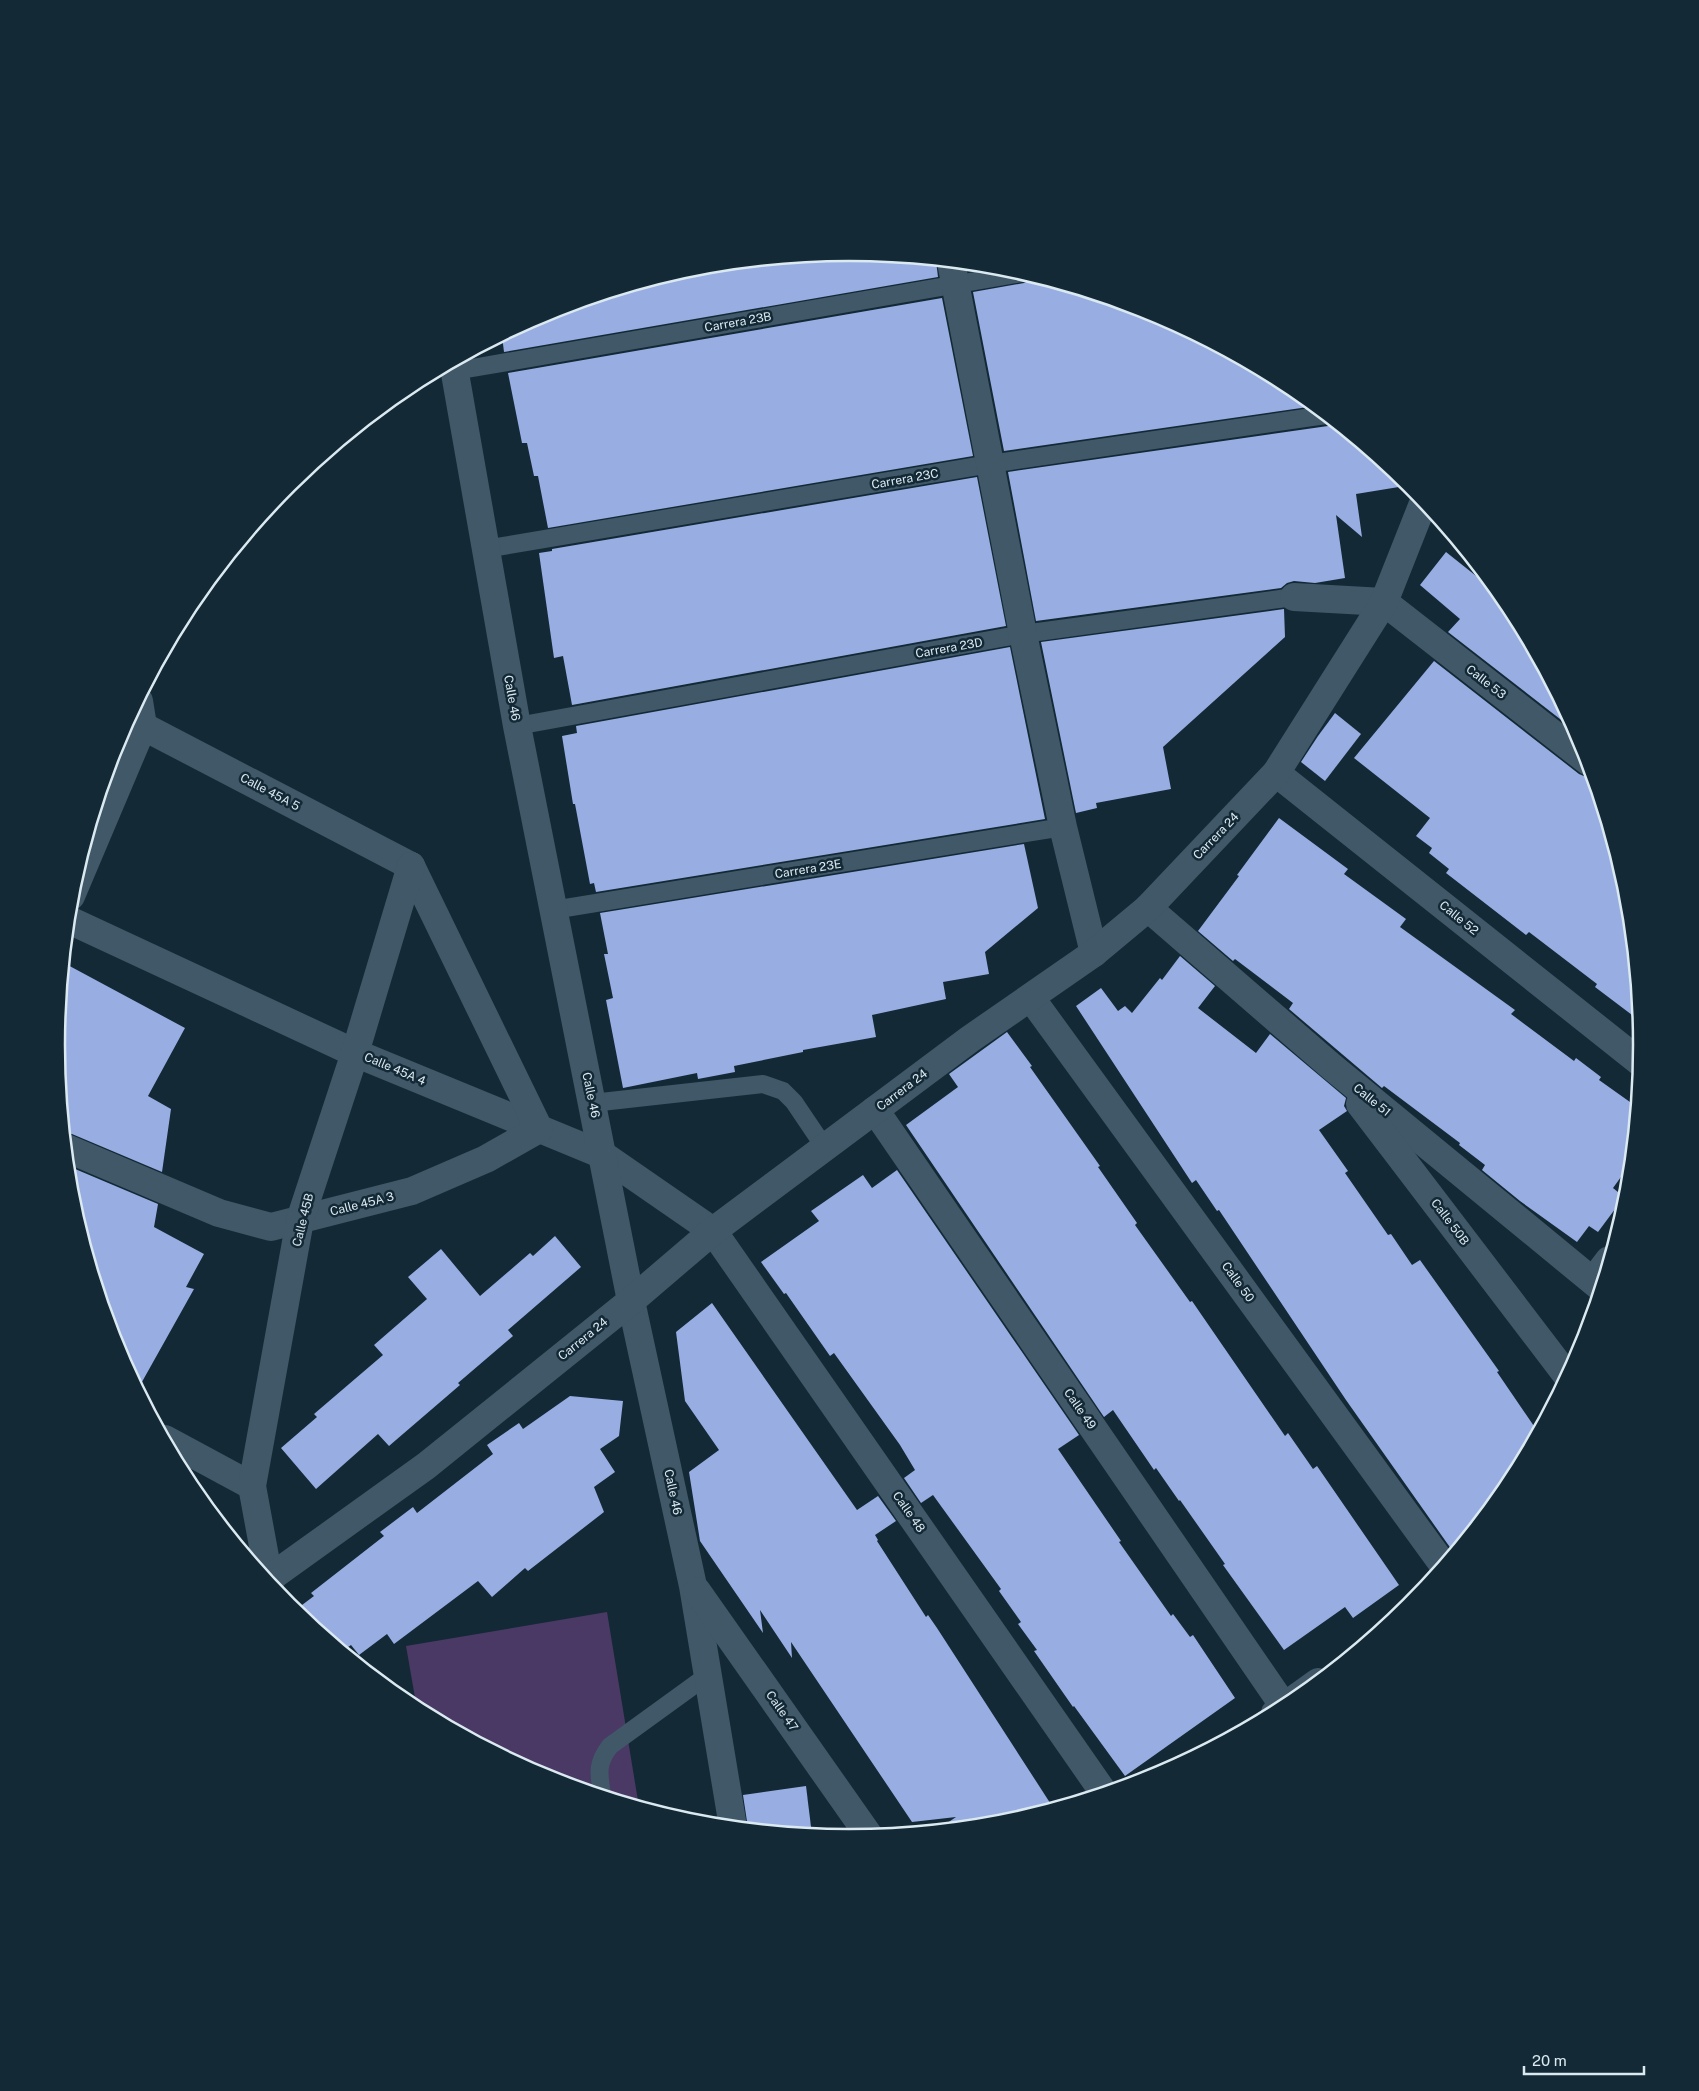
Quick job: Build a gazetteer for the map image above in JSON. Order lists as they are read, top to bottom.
{
  "streets": {
    "street": [
      "Carrera 23D",
      "Calle 53",
      "Calle 46",
      "Calle 45A 5",
      "Carrera 24",
      "Calle 52",
      "Calle 45A 4",
      "Calle 51",
      "Calle 45A 3",
      "Calle 45B",
      "Calle 50B",
      "Calle 50",
      "Calle 49",
      "Calle 48",
      "Calle 47"
    ],
    "lane": ["Carrera 23B", "Carrera 23C", "Carrera 23E"]
  },
  "crossings": [
    ["Carrera 23C", "Calle 46"],
    ["Carrera 23D", "Calle 53"],
    ["Carrera 23D", "Calle 46"],
    ["Carrera 23D", "Carrera 24"],
    ["Calle 53", "Carrera 24"],
    ["Calle 46", "Carrera 24"],
    ["Calle 46", "Carrera 23E"],
    ["Calle 46", "Calle 45A 4"],
    ["Calle 46", "Calle 47"],
    ["Calle 45A 5", "Calle 45B"],
    ["Carrera 24", "Calle 52"],
    ["Carrera 24", "Calle 45A 4"],
    ["Carrera 24", "Calle 51"],
    ["Carrera 24", "Calle 50"],
    ["Carrera 24", "Calle 49"],
    ["Carrera 24", "Calle 48"],
    ["Calle 45A 4", "Calle 45A 3"],
    ["Calle 45A 4", "Calle 45B"],
    ["Calle 45A 4", "Calle 48"],
    ["Calle 51", "Calle 50B"],
    ["Calle 45A 3", "Calle 45B"]
  ],
  "scale_bar": "20 m"
}
